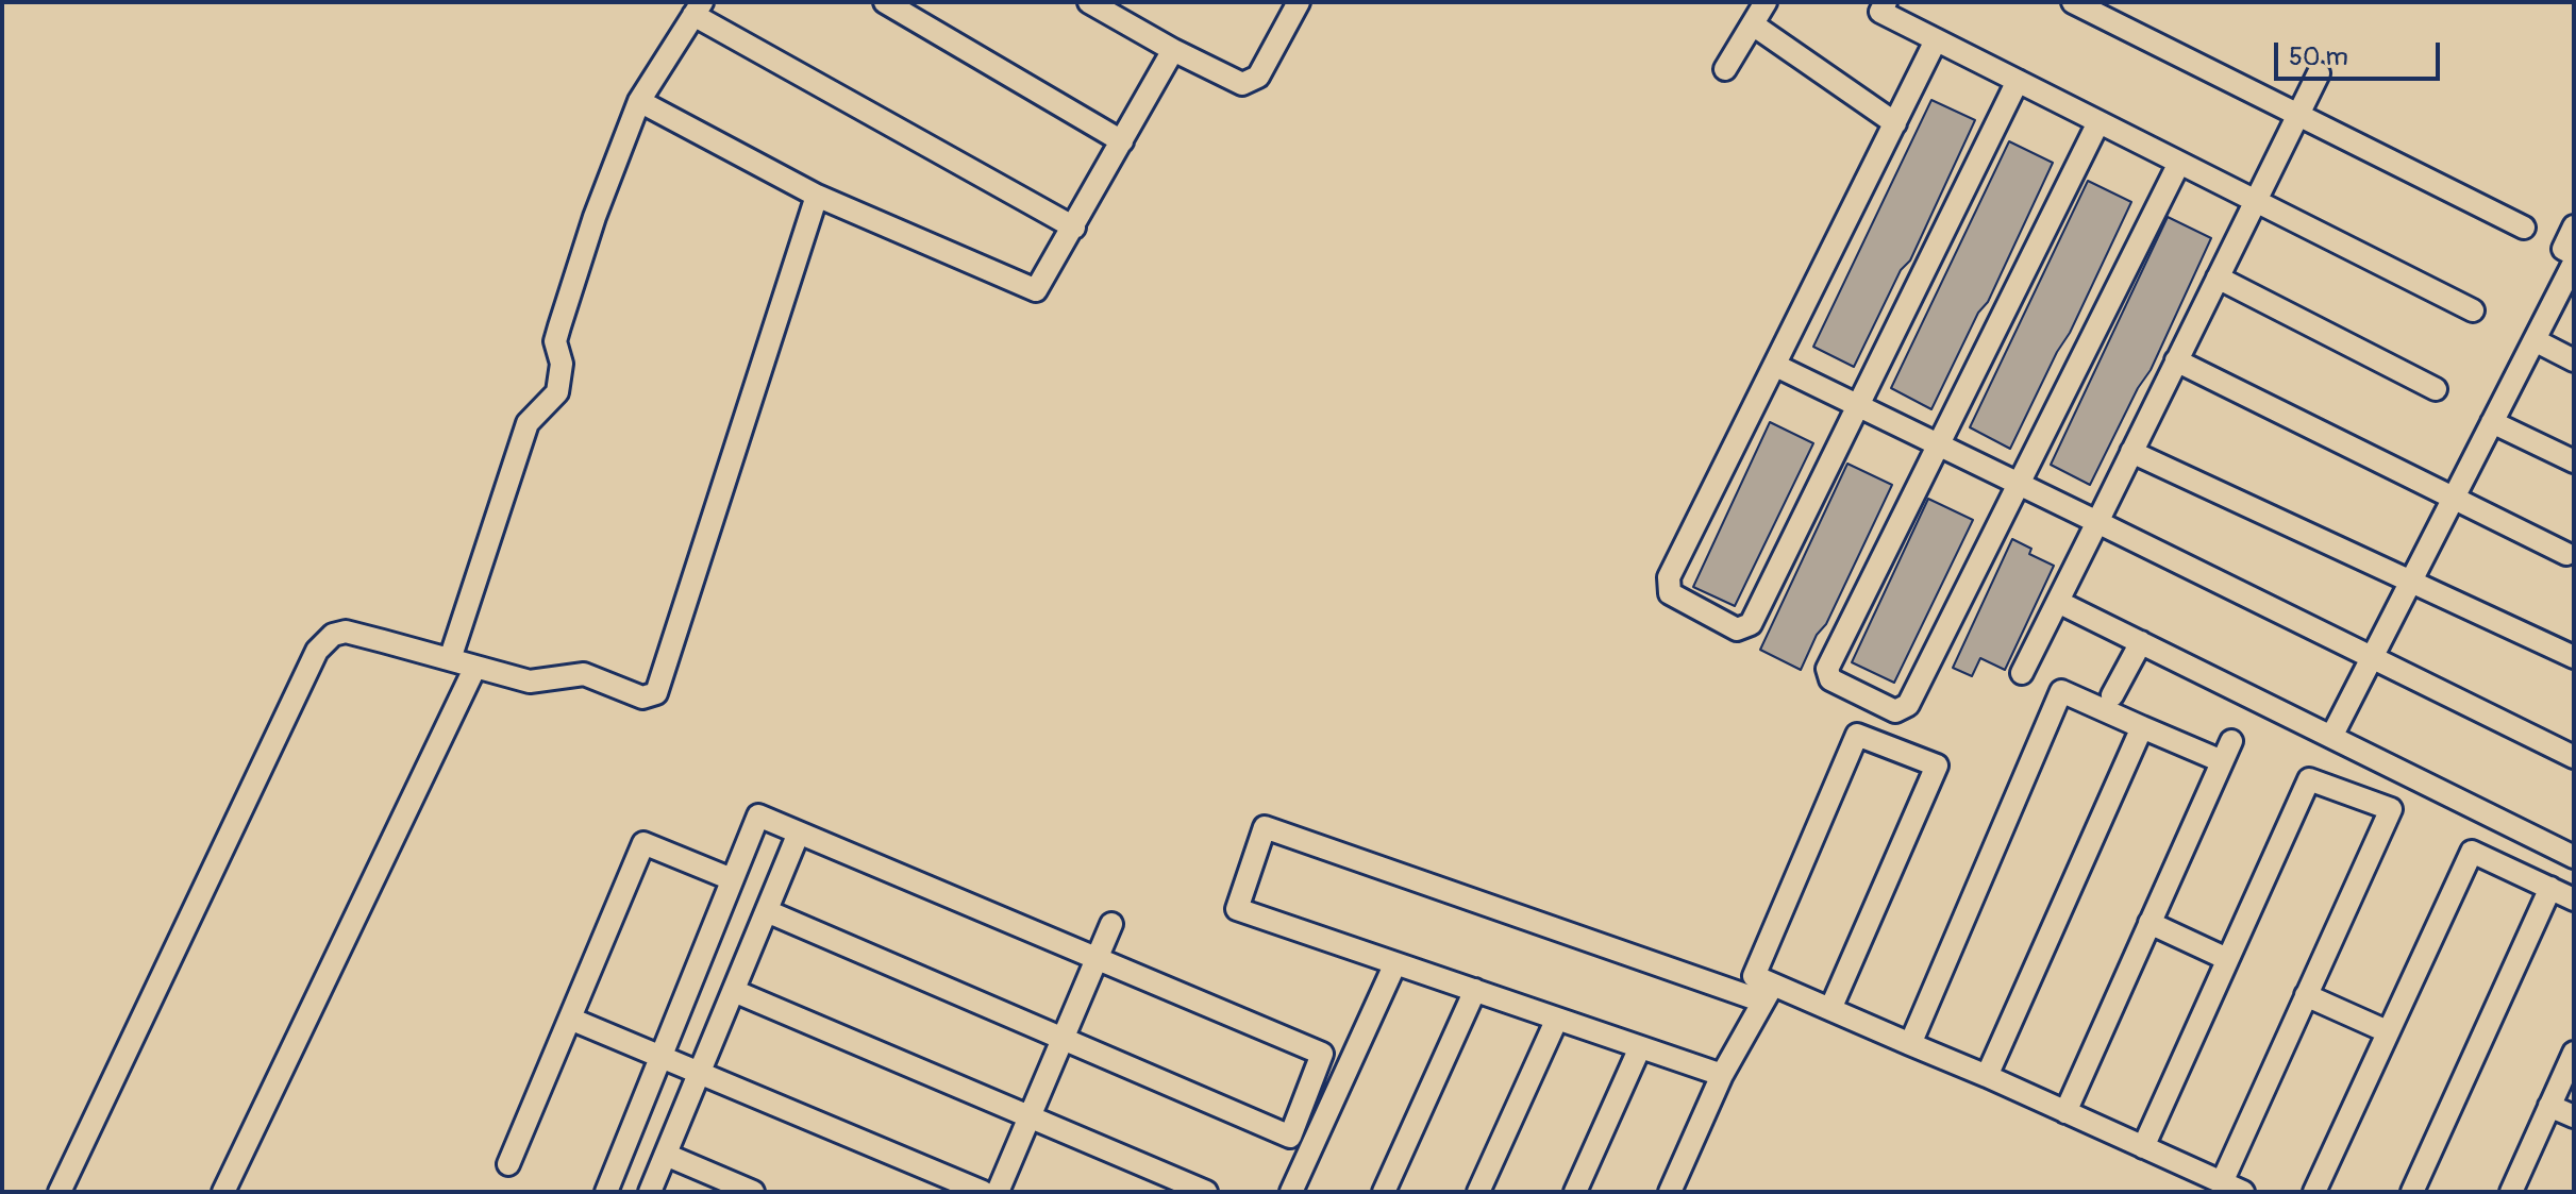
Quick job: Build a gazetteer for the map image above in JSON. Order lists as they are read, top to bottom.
{
  "scale_bar": "50 m"
}
